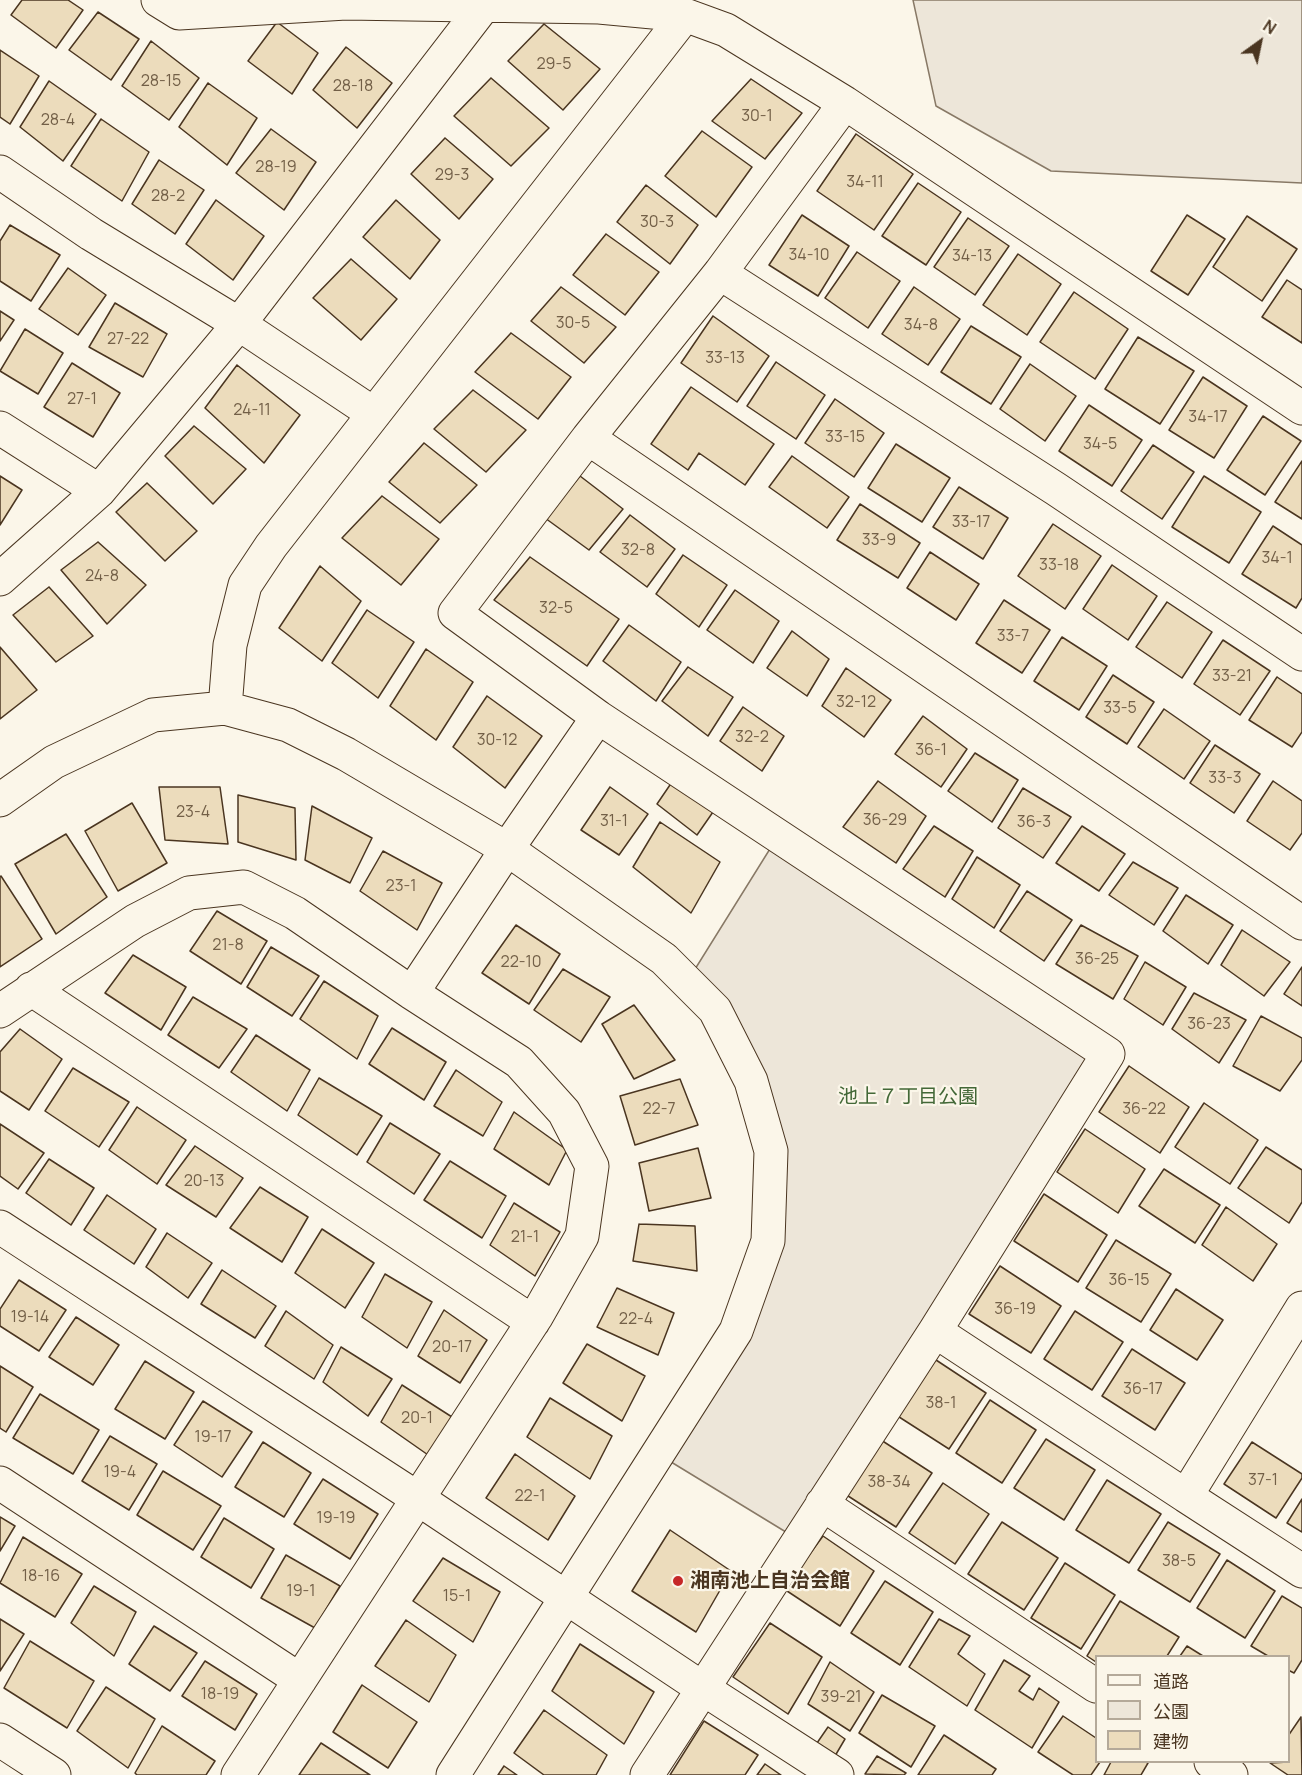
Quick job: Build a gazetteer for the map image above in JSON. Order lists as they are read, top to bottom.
{
  "parks": ["池上７丁目公園"],
  "places": ["湘南池上自治会館"],
  "house_numbers": [
    "29-5",
    "28-15",
    "28-18",
    "30-1",
    "28-4",
    "28-19",
    "29-3",
    "34-11",
    "28-2",
    "30-3",
    "34-10",
    "34-13",
    "30-5",
    "34-8",
    "27-22",
    "33-13",
    "27-1",
    "24-11",
    "34-17",
    "33-15",
    "34-5",
    "33-17",
    "33-9",
    "32-8",
    "34-1",
    "33-18",
    "24-8",
    "32-5",
    "33-7",
    "33-21",
    "32-12",
    "33-5",
    "32-2",
    "30-12",
    "36-1",
    "33-3",
    "23-4",
    "36-29",
    "31-1",
    "36-3",
    "23-1",
    "21-8",
    "36-25",
    "22-10",
    "36-23",
    "22-7",
    "36-22",
    "20-13",
    "21-1",
    "36-15",
    "36-19",
    "19-14",
    "22-4",
    "20-17",
    "36-17",
    "38-1",
    "20-1",
    "19-17",
    "19-4",
    "37-1",
    "38-34",
    "22-1",
    "19-19",
    "38-5",
    "18-16",
    "19-1",
    "15-1",
    "18-19",
    "39-21"
  ],
  "legend": ["道路", "公園", "建物"],
  "north": "top right"
}
